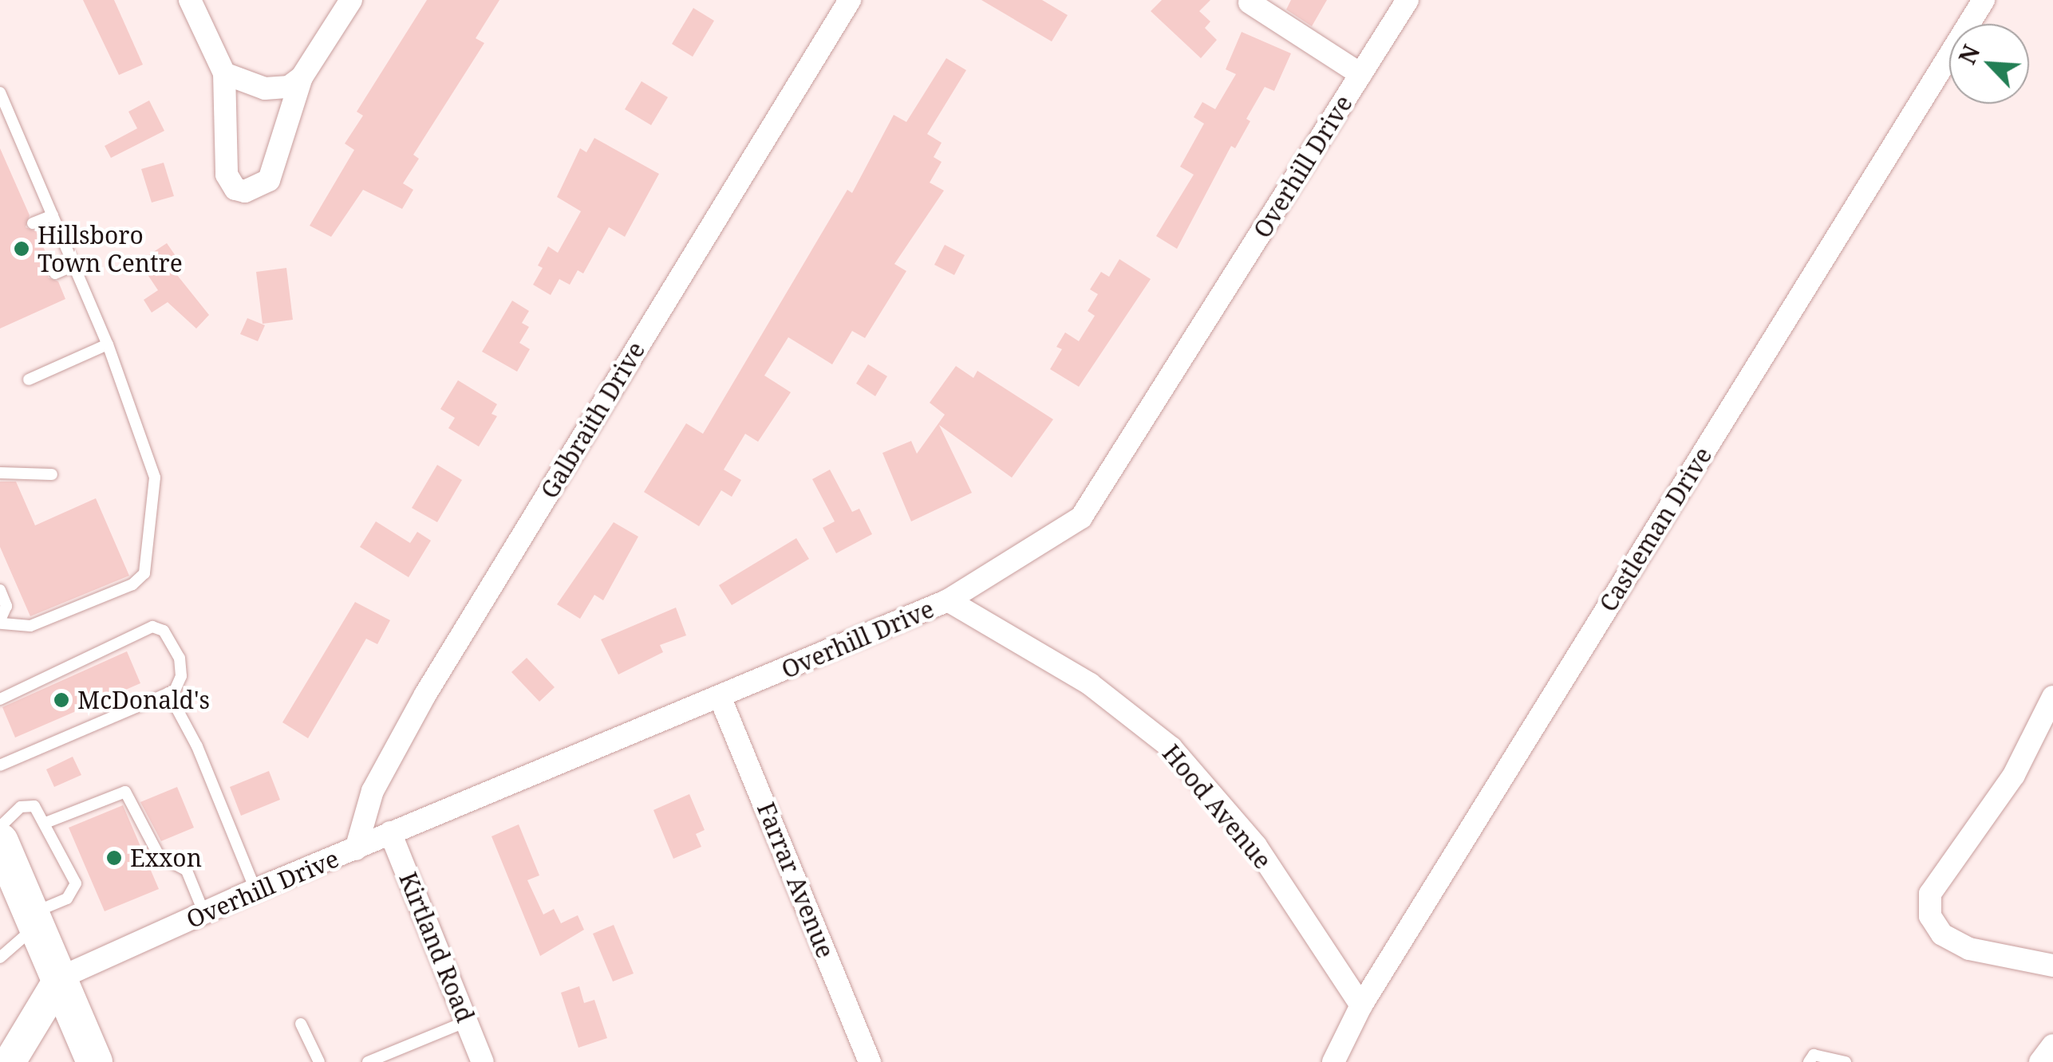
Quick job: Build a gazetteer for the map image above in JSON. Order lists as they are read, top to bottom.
{
  "streets": {
    "street": [
      "Overhill Drive",
      "Galbraith Drive",
      "Castleman Drive",
      "Hood Avenue",
      "Farrar Avenue",
      "Kirtland Road"
    ]
  },
  "crossings": [
    ["Overhill Drive", "Galbraith Drive"],
    ["Overhill Drive", "Hood Avenue"],
    ["Overhill Drive", "Farrar Avenue"],
    ["Overhill Drive", "Kirtland Road"],
    ["Castleman Drive", "Hood Avenue"]
  ],
  "places": ["Hillsboro Town Centre", "McDonald's", "Exxon"],
  "north": "top left"
}
